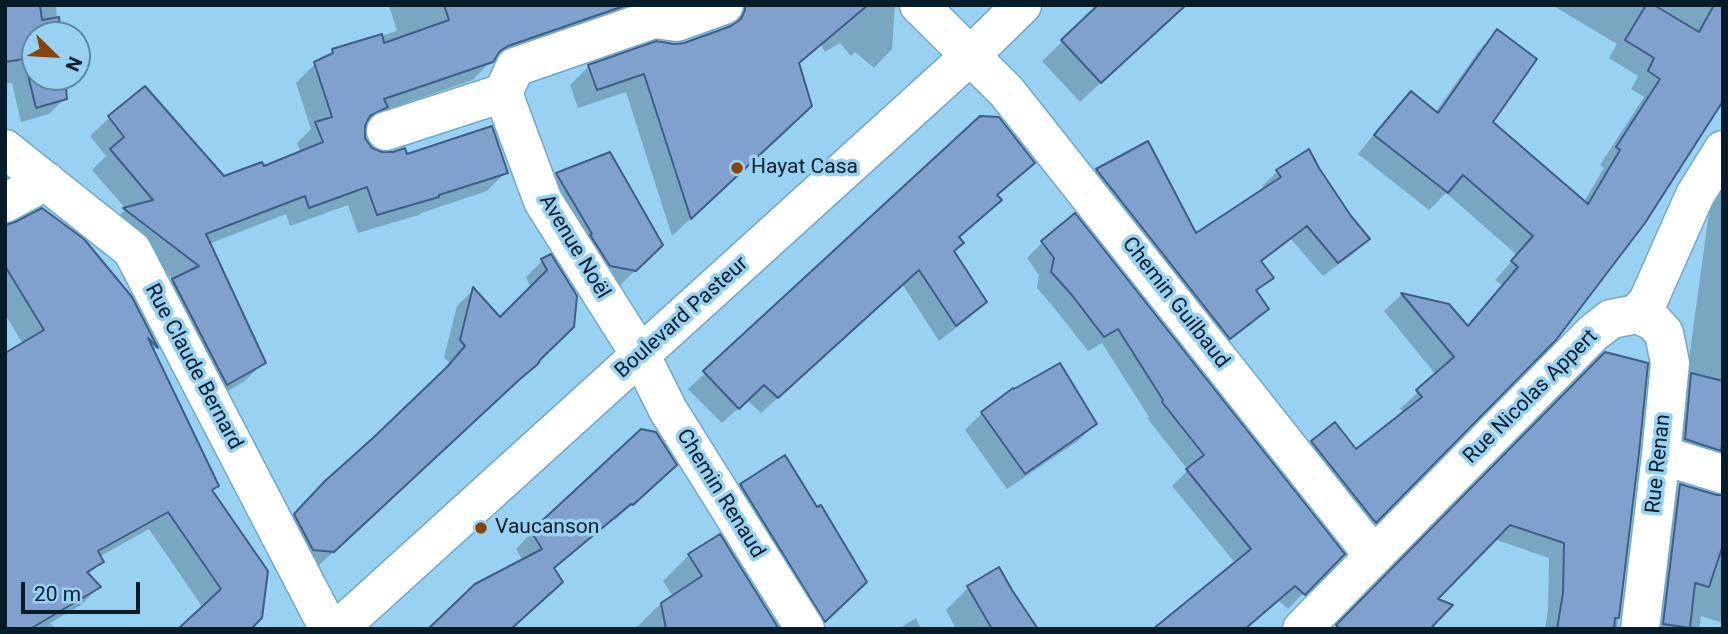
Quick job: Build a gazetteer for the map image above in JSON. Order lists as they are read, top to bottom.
{
  "streets": {
    "street": [
      "Avenue Noël",
      "Chemin Guilbaud",
      "Boulevard Pasteur",
      "Rue Claude Bernard",
      "Rue Nicolas Appert",
      "Rue Renan",
      "Chemin Renaud"
    ]
  },
  "crossings": [
    ["Avenue Noël", "Boulevard Pasteur"],
    ["Avenue Noël", "Chemin Renaud"],
    ["Chemin Guilbaud", "Boulevard Pasteur"],
    ["Chemin Guilbaud", "Rue Nicolas Appert"],
    ["Boulevard Pasteur", "Chemin Renaud"],
    ["Rue Nicolas Appert", "Rue Renan"]
  ],
  "places": ["Hayat Casa", "Vaucanson"],
  "scale_bar": "20 m",
  "north": "bottom right"
}
